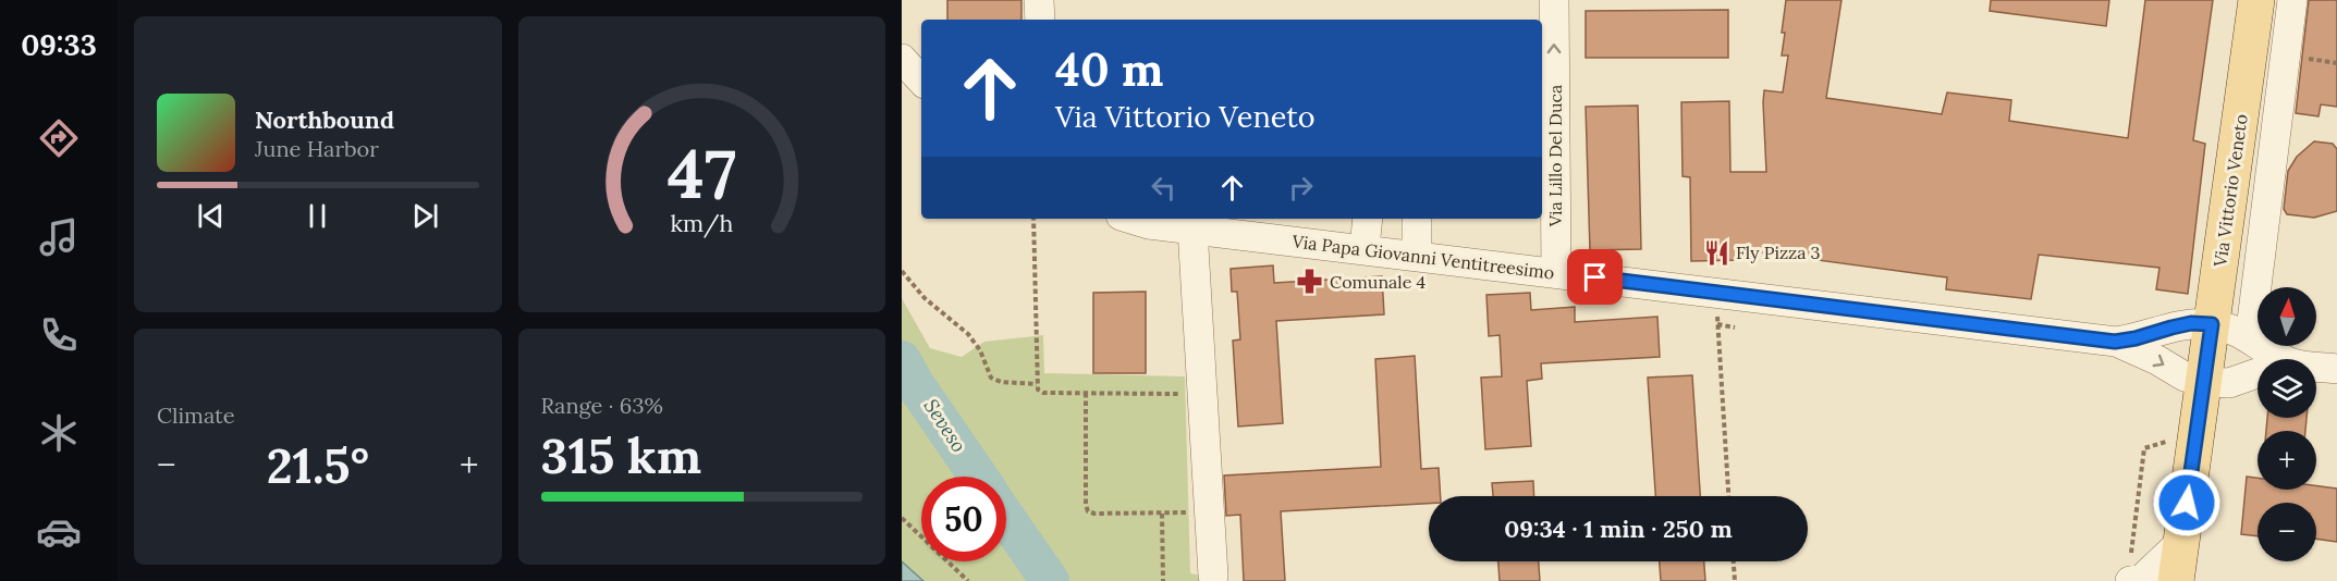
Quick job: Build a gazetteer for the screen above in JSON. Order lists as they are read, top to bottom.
{
  "streets": {
    "main road": ["Via Vittorio Veneto"],
    "street": ["Via Lillo Del Duca", "Via Papa Giovanni Ventitreesimo"]
  },
  "crossings": [
    ["Via Lillo Del Duca", "Via Papa Giovanni Ventitreesimo"],
    ["Via Vittorio Veneto", "Via Papa Giovanni Ventitreesimo"]
  ],
  "one_way": ["Via Lillo Del Duca"],
  "water": ["Seveso"],
  "places": {
    "restaurant": ["Fly Pizza 3"],
    "pharmacy": ["Comunale 4"]
  },
  "north": "top",
  "page": {
    "tabs": "09:33",
    "turn": ["40 m", "Via Vittorio Veneto"],
    "song": ["Northbound", "June Harbor"],
    "map_buttons": ["+", "−"],
    "tile": [
      "Climate",
      ["Range · 63%", "315 km"]
    ],
    "heat": ["−", "21.5°", "+"],
    "limit": "50",
    "trip": "09:34 · 1 min · 250 m",
    "gauge": ["47", "km/h"]
  }
}
